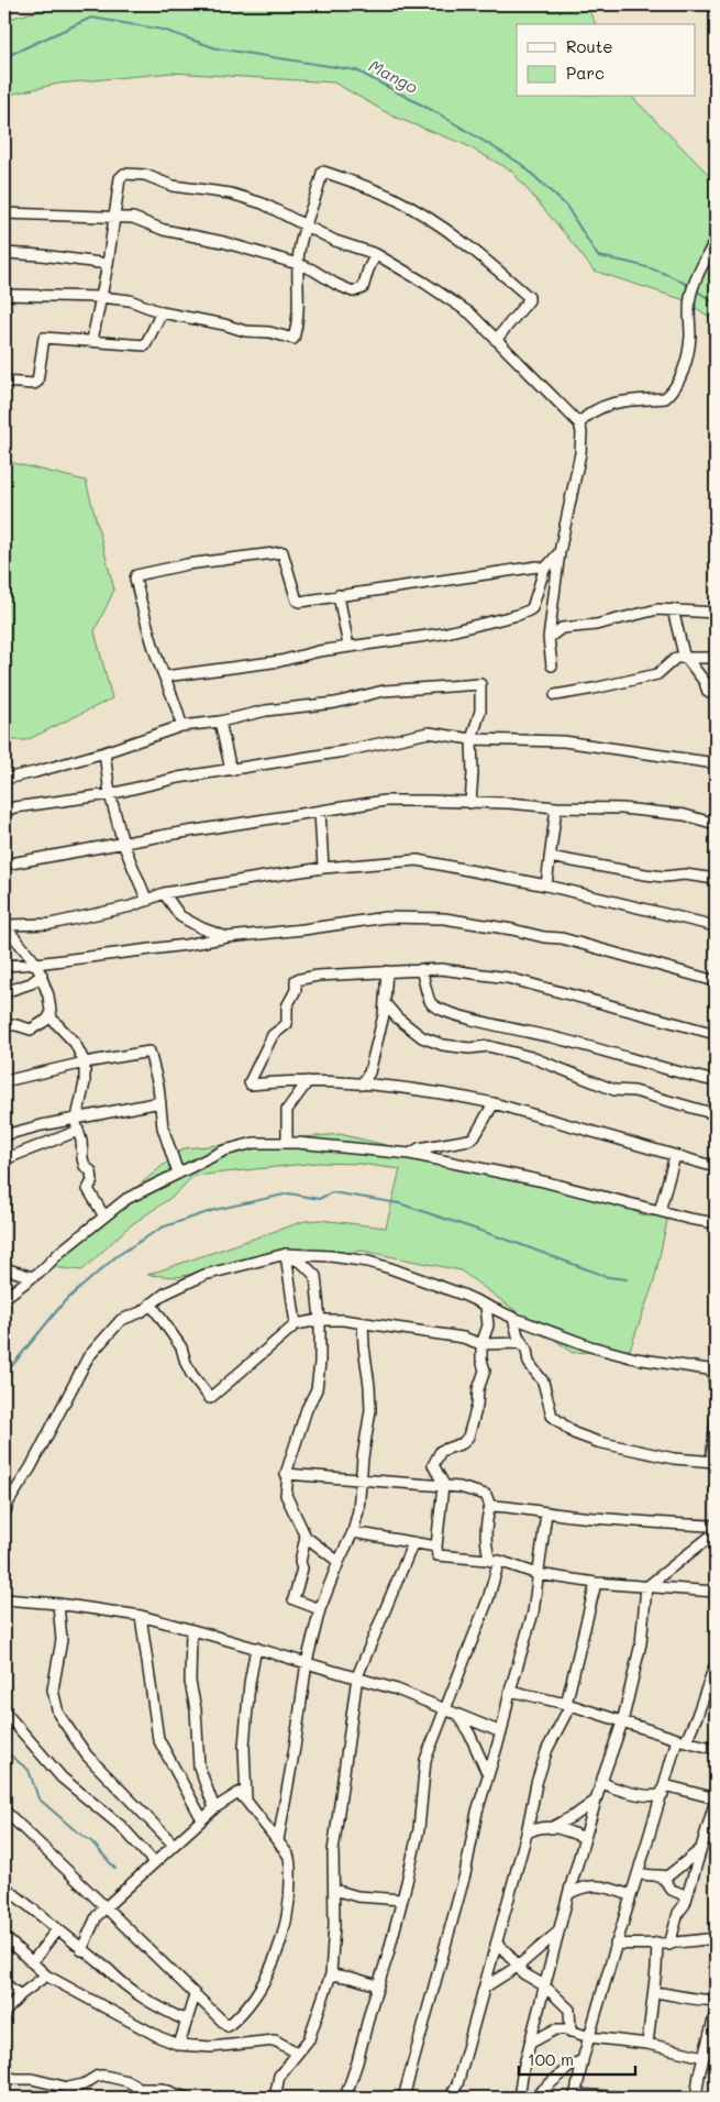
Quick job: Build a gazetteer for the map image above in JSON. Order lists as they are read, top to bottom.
{
  "water": ["Mango"],
  "legend": ["Route", "Parc"],
  "scale_bar": "100 m"
}
